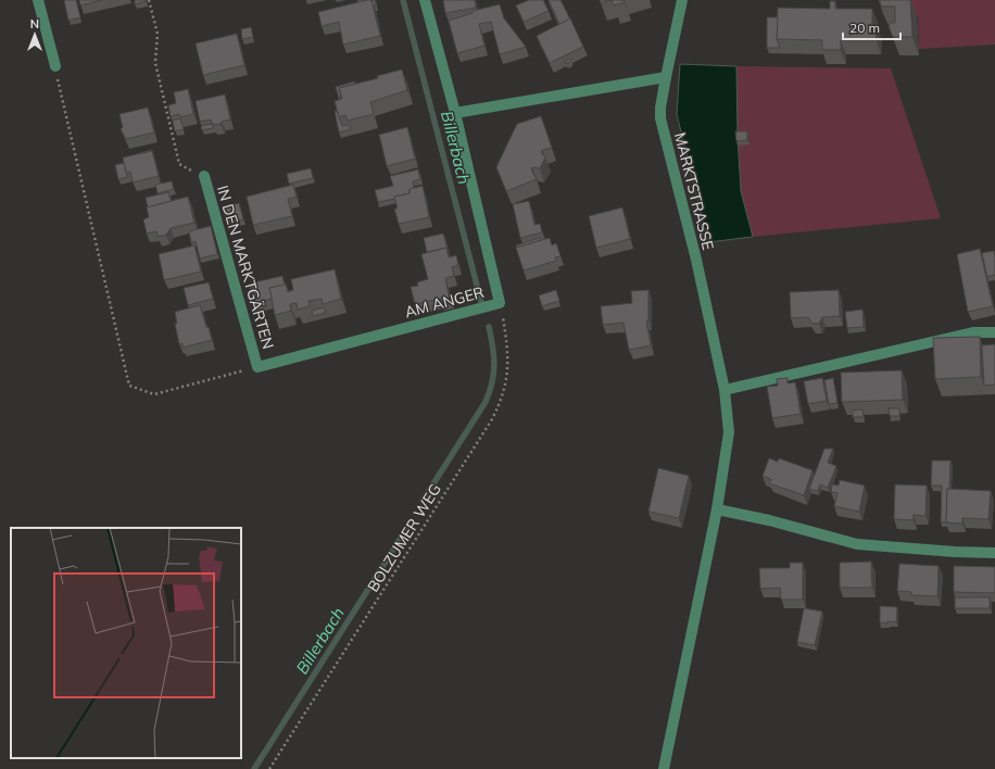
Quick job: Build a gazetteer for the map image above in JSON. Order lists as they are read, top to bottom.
{
  "streets": {
    "street": ["MARKTSTRASSE", "IN DEN MARKTGÄRTEN", "AM ANGER"],
    "path": ["BOLZUMER WEG"]
  },
  "crossings": [
    ["IN DEN MARKTGÄRTEN", "AM ANGER"],
    ["AM ANGER", "BOLZUMER WEG"]
  ],
  "water": ["Billerbach"],
  "scale_bar": "20 m",
  "north": "top"
}
